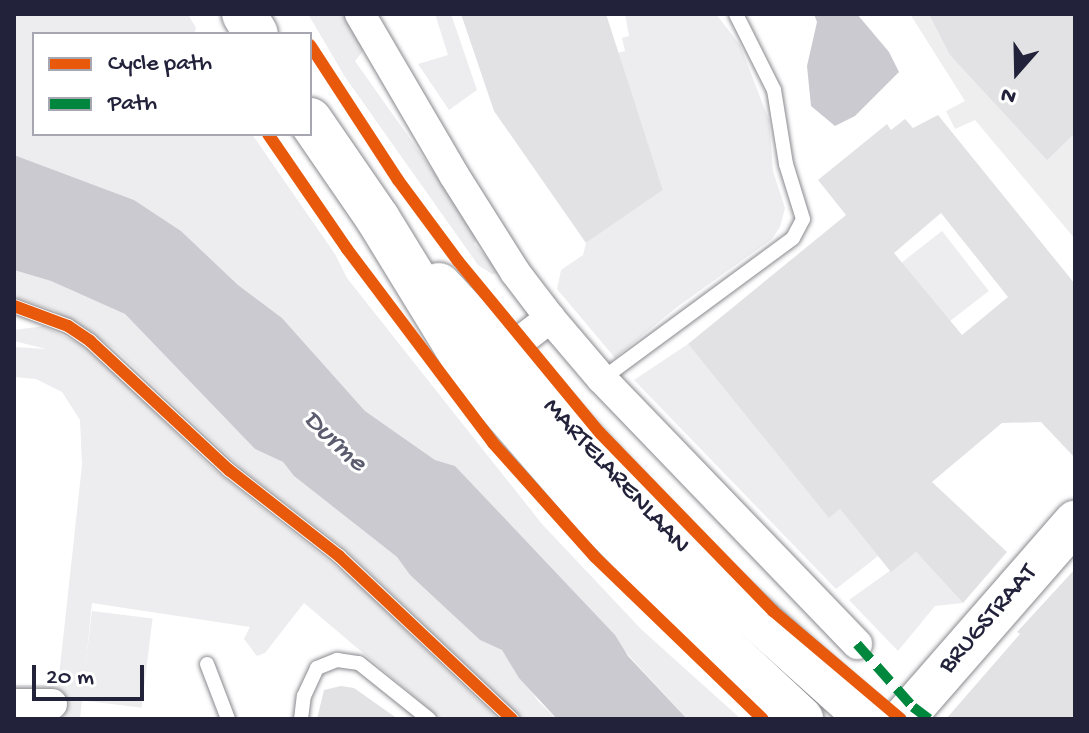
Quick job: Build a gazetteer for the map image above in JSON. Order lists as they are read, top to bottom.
{
  "streets": {
    "main road": ["MARTELARENLAAN"],
    "street": ["BRUGSTRAAT"]
  },
  "water": ["Durme"],
  "legend": ["Cycle path", "Path"],
  "scale_bar": "20 m",
  "north": "bottom"
}
